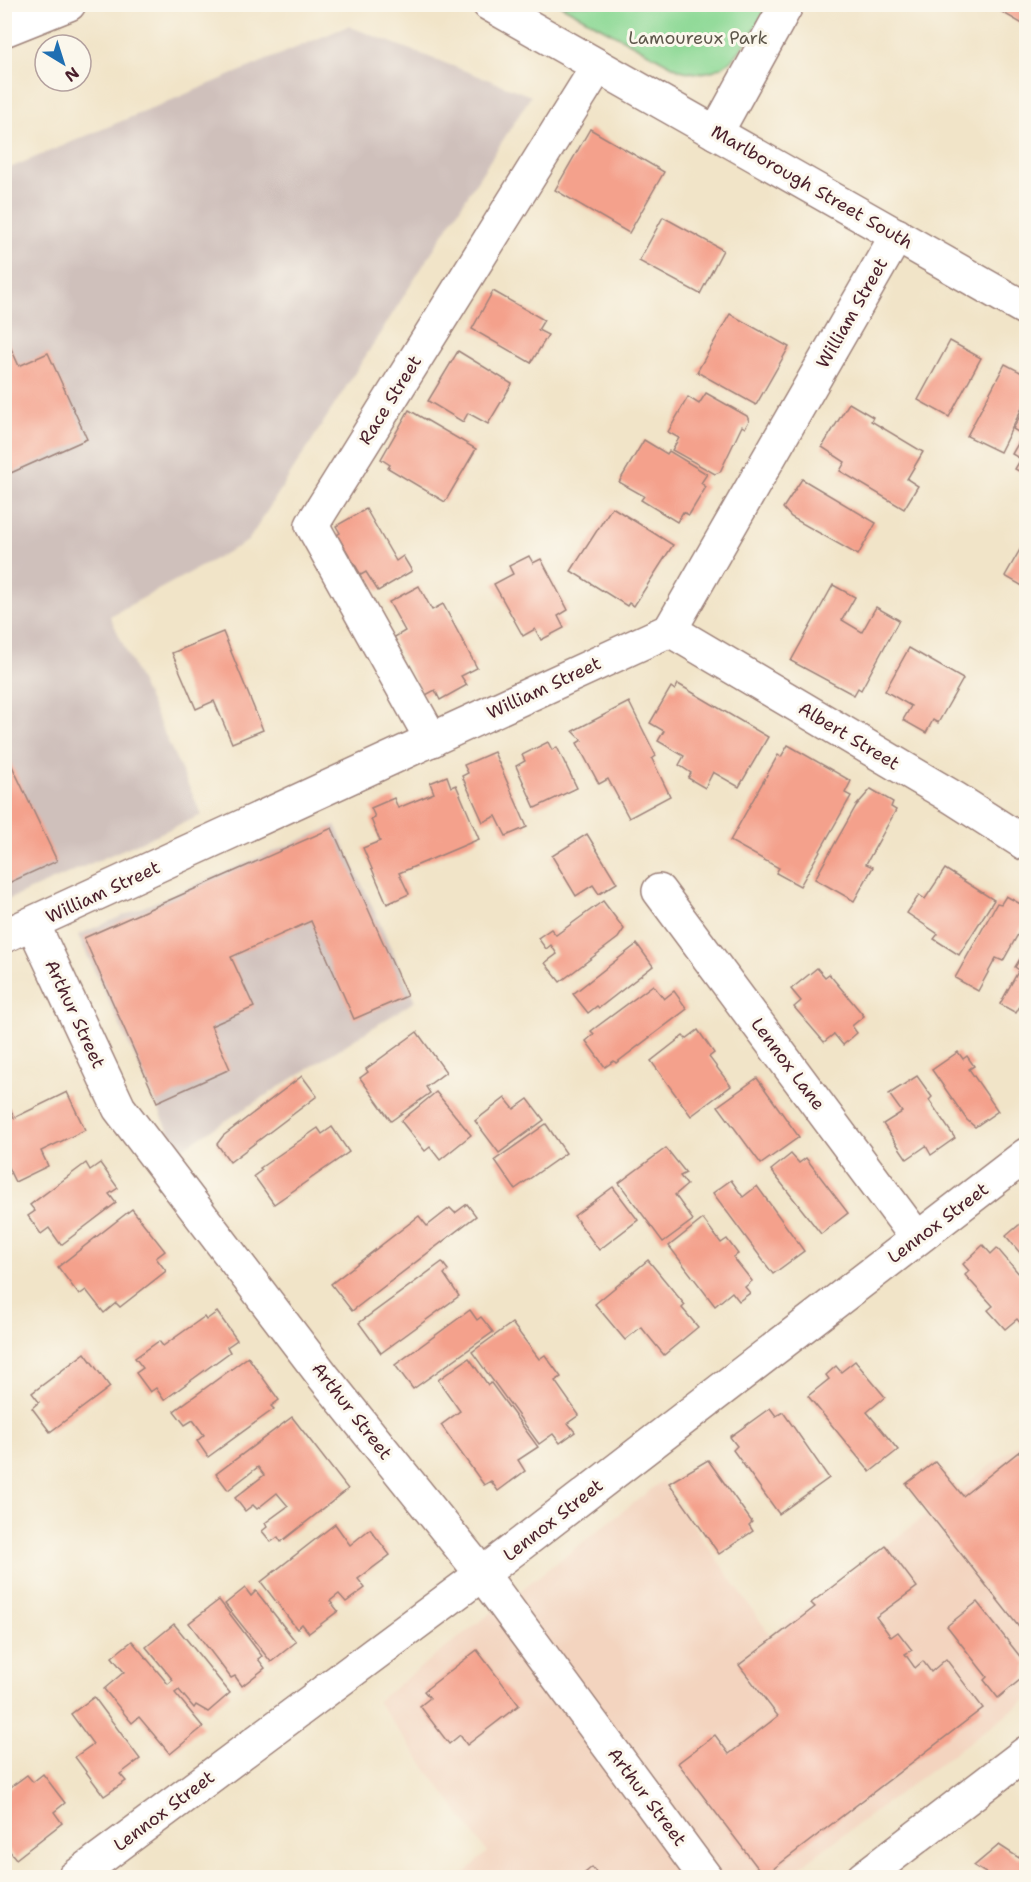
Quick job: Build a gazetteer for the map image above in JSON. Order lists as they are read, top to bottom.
{
  "streets": {
    "street": [
      "Marlborough Street South",
      "William Street",
      "Race Street",
      "Albert Street",
      "Arthur Street",
      "Lennox Lane",
      "Lennox Street"
    ]
  },
  "crossings": [
    ["Marlborough Street South", "William Street"],
    ["Marlborough Street South", "Race Street"],
    ["William Street", "Race Street"],
    ["William Street", "Albert Street"],
    ["William Street", "Arthur Street"],
    ["Arthur Street", "Lennox Street"],
    ["Lennox Lane", "Lennox Street"]
  ],
  "parks": ["Lamoureux Park"],
  "north": "bottom right"
}
